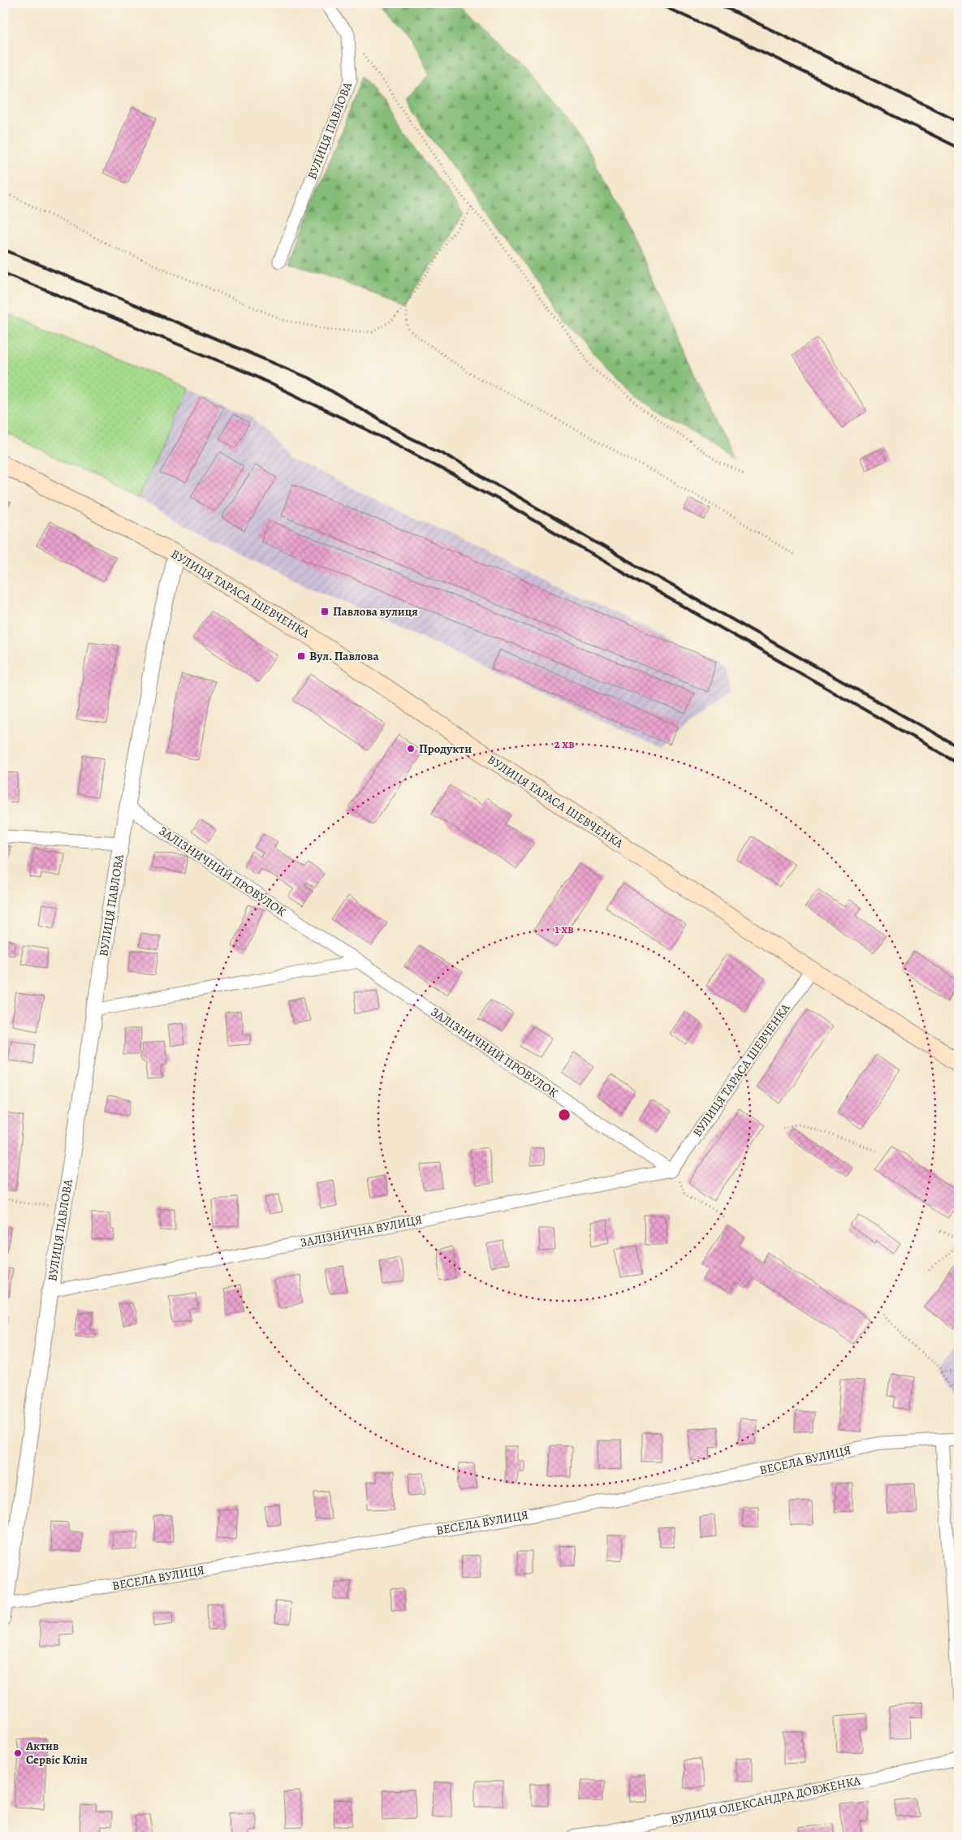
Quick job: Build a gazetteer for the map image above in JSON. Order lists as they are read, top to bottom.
{
  "streets": {
    "main road": ["ВУЛИЦЯ ТАРАСА ШЕВЧЕНКА"],
    "street": [
      "ВУЛИЦЯ ПАВЛОВА",
      "ЗАЛІЗНИЧНИЙ ПРОВУЛОК",
      "ЗАЛІЗНИЧНА ВУЛИЦЯ",
      "ВЕСЕЛА ВУЛИЦЯ",
      "ВУЛИЦЯ ОЛЕКСАНДРА ДОВЖЕНКА"
    ]
  },
  "crossings": [
    ["ВУЛИЦЯ ПАВЛОВА", "ВУЛИЦЯ ТАРАСА ШЕВЧЕНКА"],
    ["ВУЛИЦЯ ПАВЛОВА", "ЗАЛІЗНИЧНИЙ ПРОВУЛОК"],
    ["ВУЛИЦЯ ПАВЛОВА", "ЗАЛІЗНИЧНА ВУЛИЦЯ"],
    ["ВУЛИЦЯ ПАВЛОВА", "ВЕСЕЛА ВУЛИЦЯ"],
    ["ВУЛИЦЯ ТАРАСА ШЕВЧЕНКА", "ЗАЛІЗНИЧНИЙ ПРОВУЛОК"],
    ["ВУЛИЦЯ ТАРАСА ШЕВЧЕНКА", "ЗАЛІЗНИЧНА ВУЛИЦЯ"],
    ["ЗАЛІЗНИЧНИЙ ПРОВУЛОК", "ЗАЛІЗНИЧНА ВУЛИЦЯ"]
  ],
  "places": {
    "transit": ["Павлова вулиця", "Вул. Павлова"],
    "other": ["Продукти", "Актив Сервiс Клiн"]
  },
  "rings": ["2 хв", "1 хв"]
}
